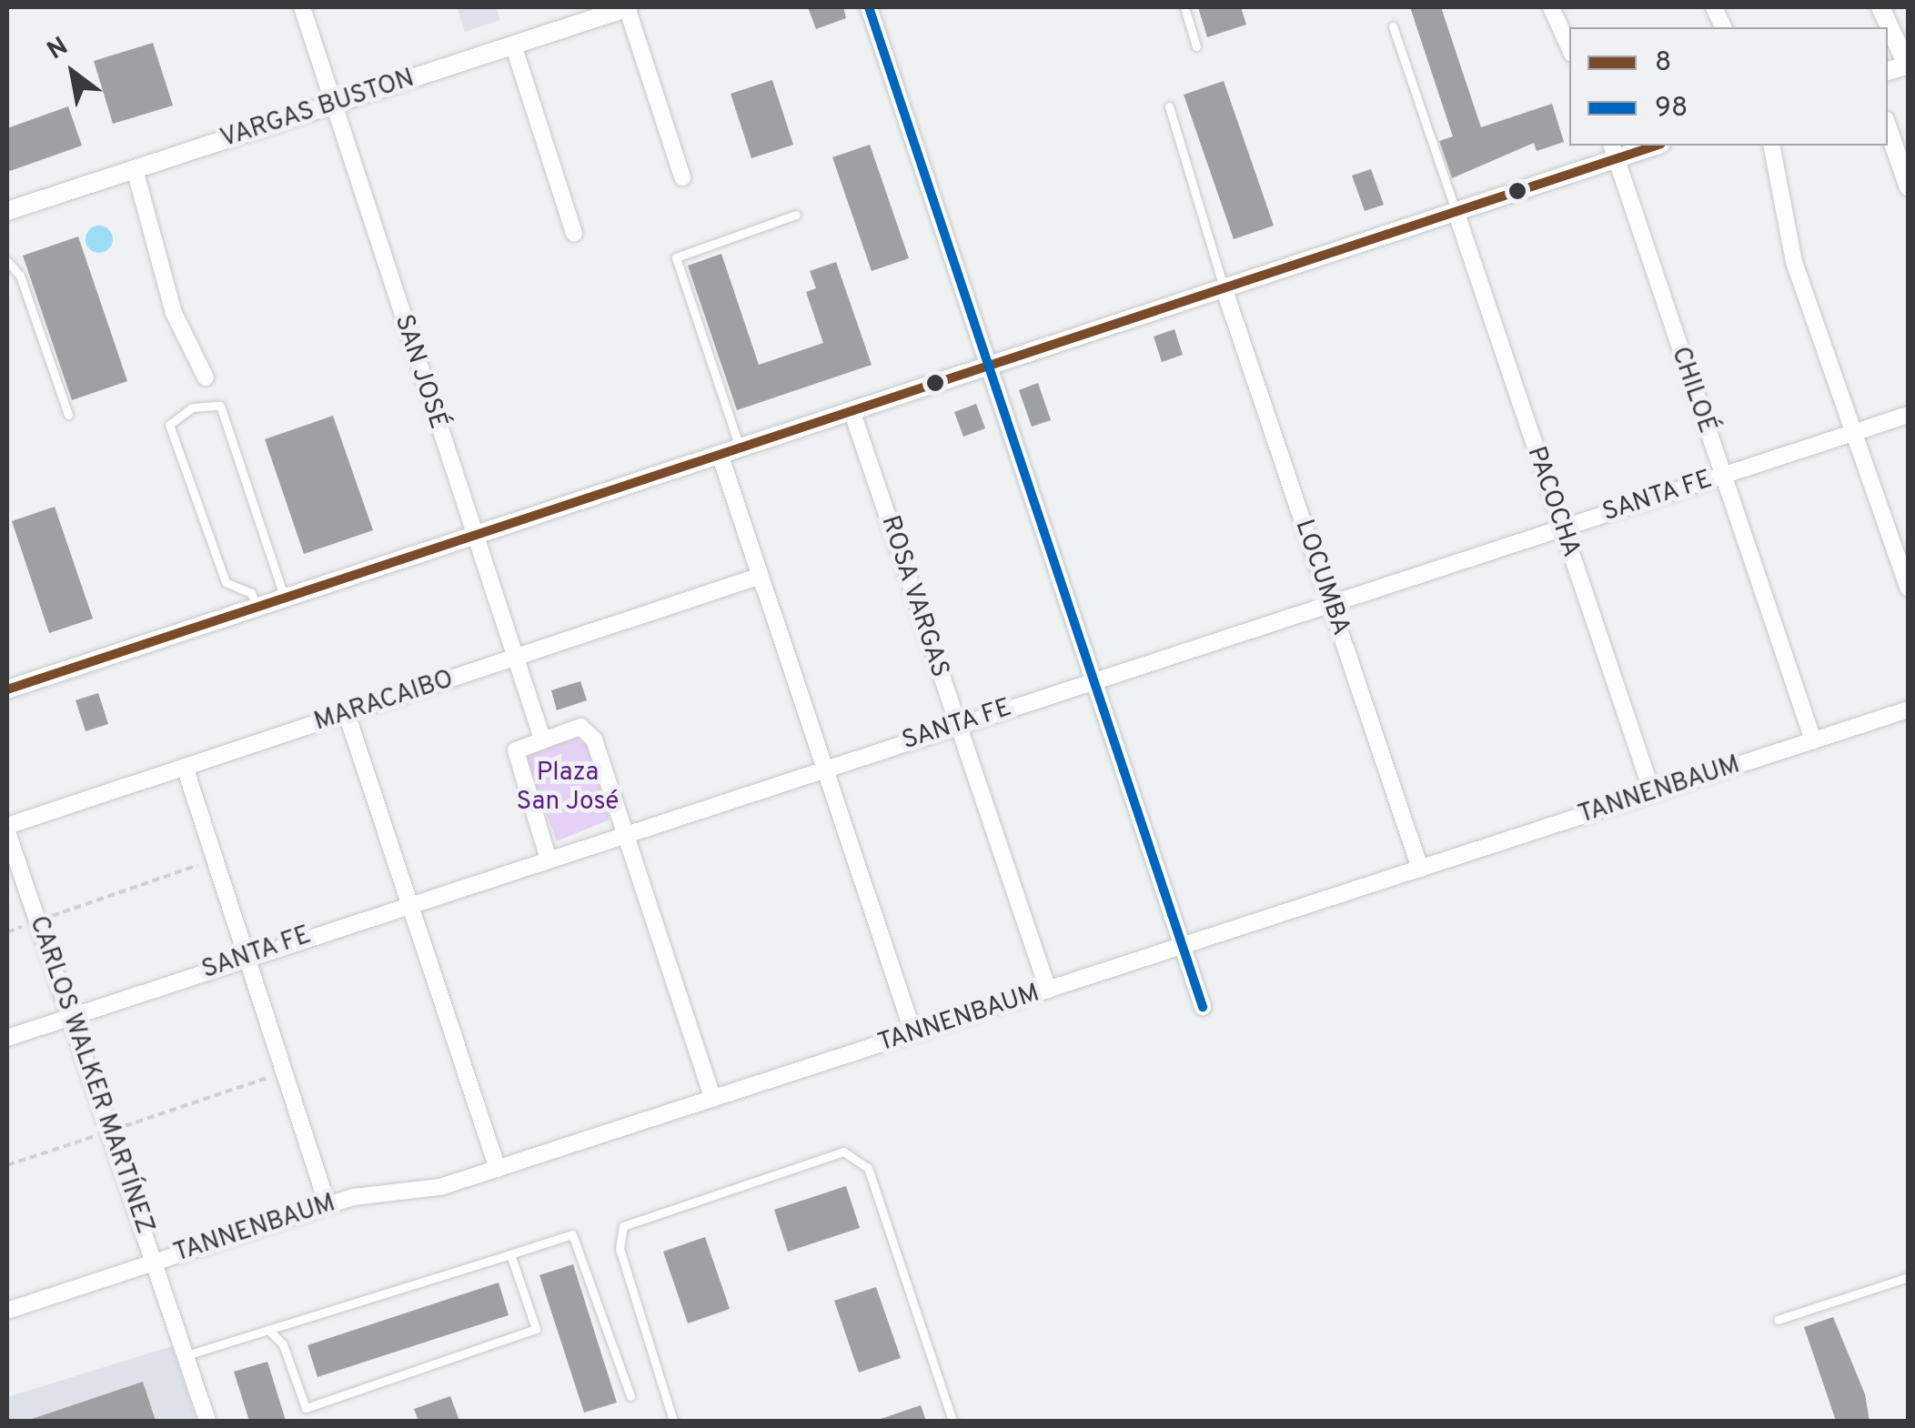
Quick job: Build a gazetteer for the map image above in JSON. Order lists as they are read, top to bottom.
{
  "streets": {
    "street": [
      "VARGAS BUSTON",
      "SAN JOSÉ",
      "CHILOÉ",
      "SANTA FE",
      "PACOCHA",
      "LOCUMBA",
      "ROSA VARGAS",
      "MARACAIBO",
      "TANNENBAUM",
      "CARLOS WALKER MARTÍNEZ"
    ]
  },
  "crossings": [
    ["VARGAS BUSTON", "SAN JOSÉ"],
    ["SAN JOSÉ", "MARACAIBO"],
    ["CHILOÉ", "SANTA FE"],
    ["CHILOÉ", "TANNENBAUM"],
    ["SANTA FE", "PACOCHA"],
    ["SANTA FE", "LOCUMBA"],
    ["SANTA FE", "ROSA VARGAS"],
    ["SANTA FE", "CARLOS WALKER MARTÍNEZ"],
    ["PACOCHA", "TANNENBAUM"],
    ["LOCUMBA", "TANNENBAUM"],
    ["ROSA VARGAS", "TANNENBAUM"],
    ["MARACAIBO", "CARLOS WALKER MARTÍNEZ"],
    ["TANNENBAUM", "CARLOS WALKER MARTÍNEZ"]
  ],
  "parks": ["Plaza San José"],
  "lines": ["transit line 98", "transit line 8"],
  "legend": ["8", "98"],
  "north": "top left"
}
